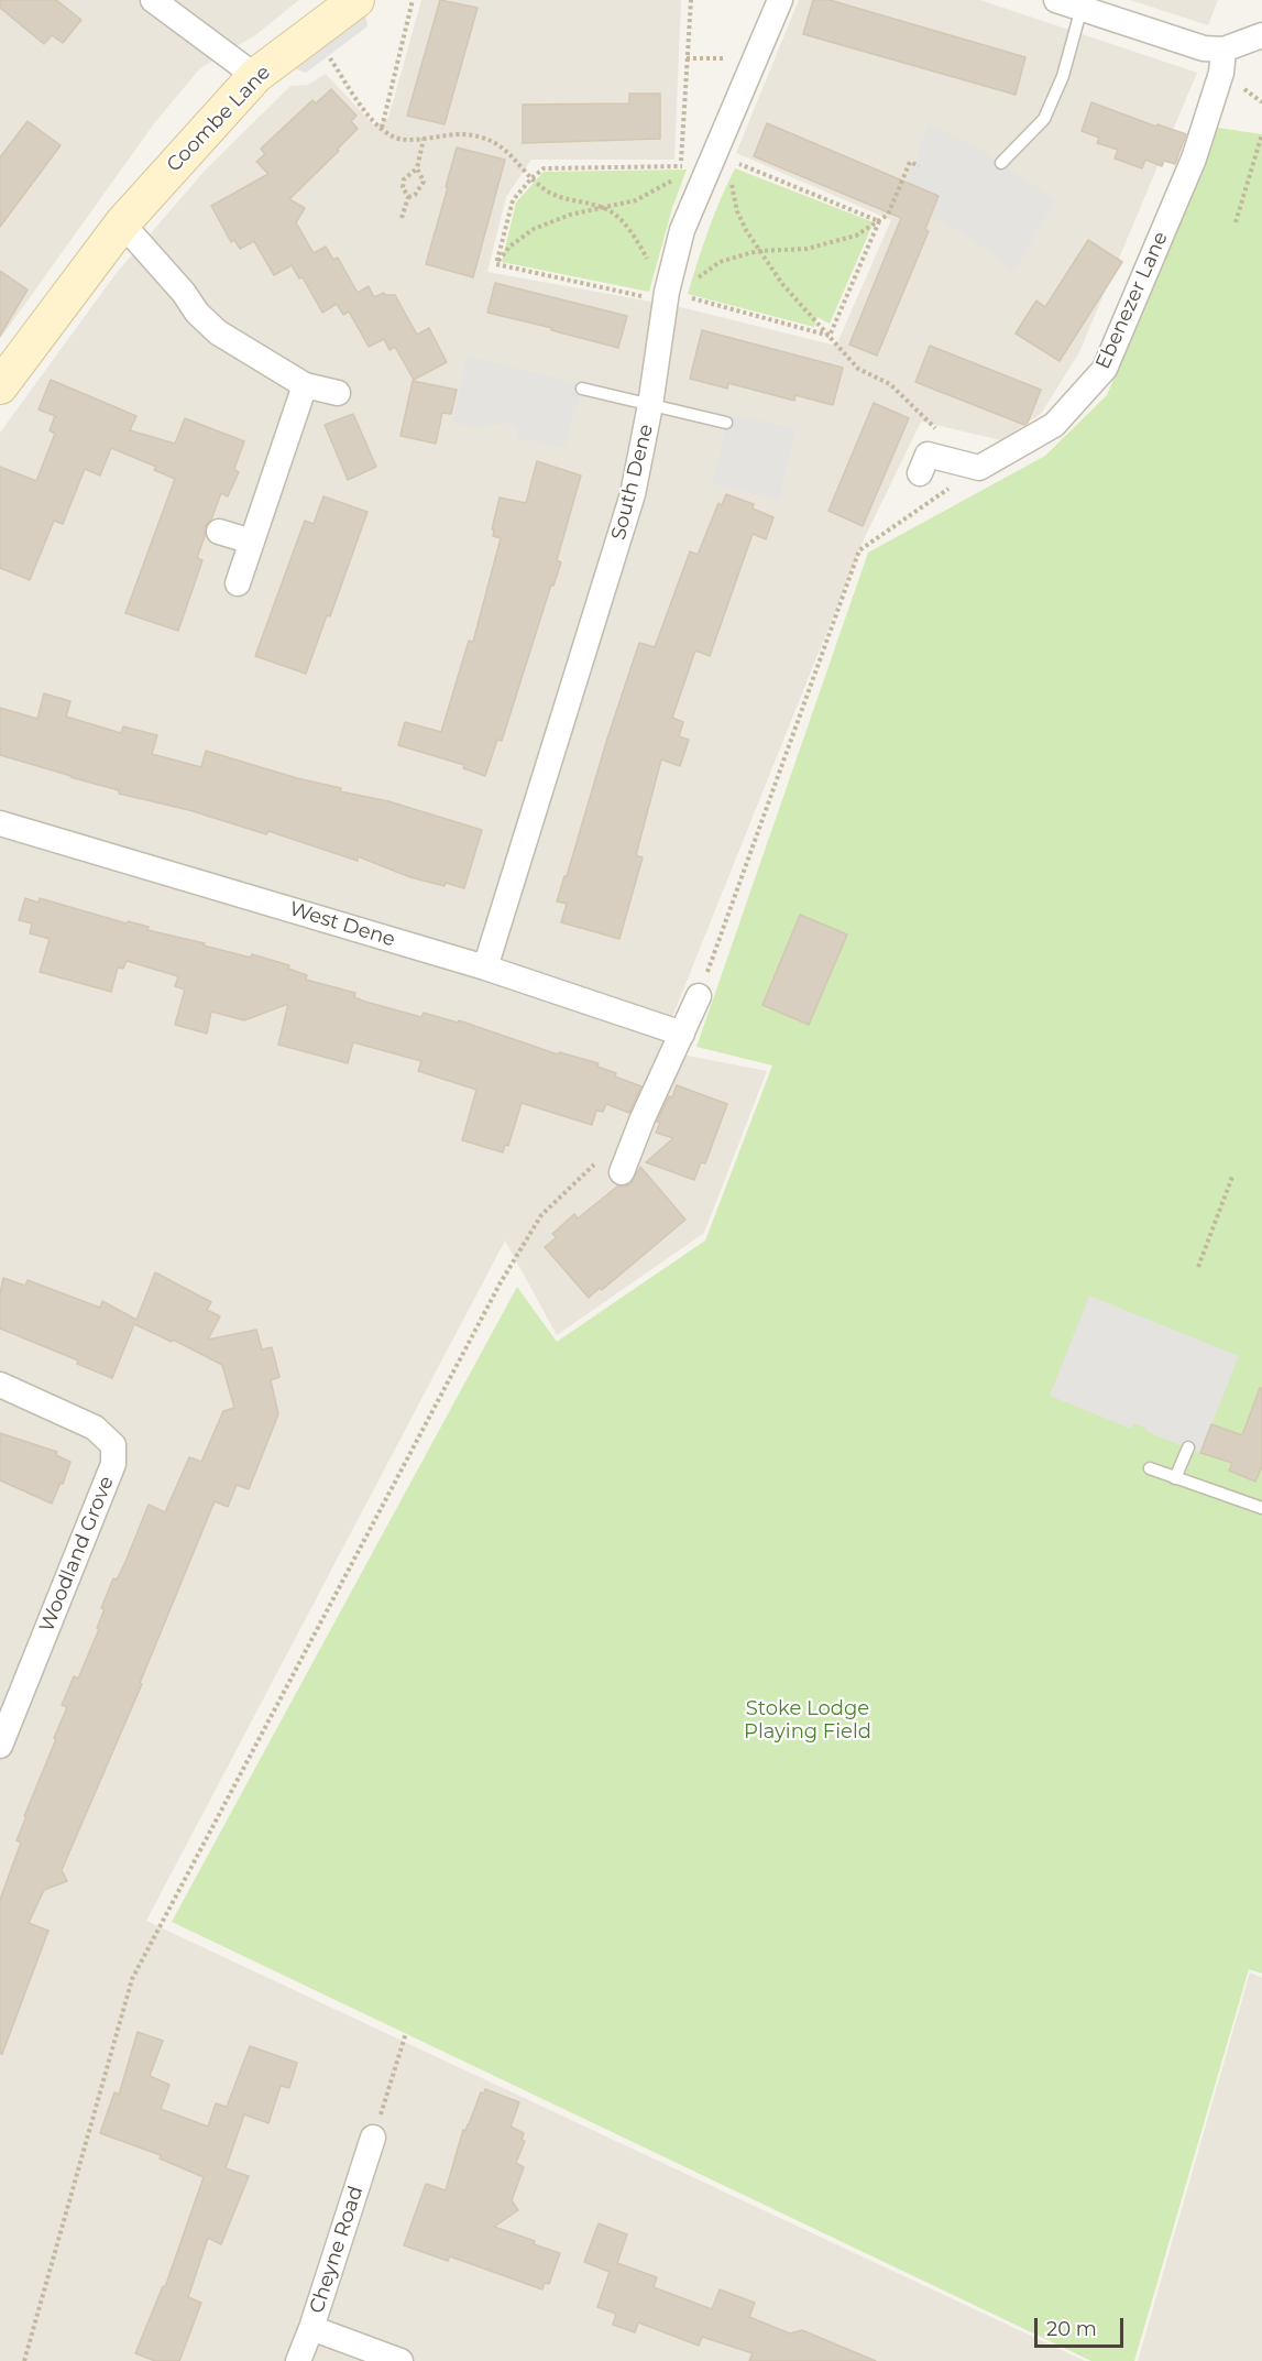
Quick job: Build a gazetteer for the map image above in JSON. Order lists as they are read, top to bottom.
{
  "streets": {
    "street": [
      "Coombe Lane",
      "Ebenezer Lane",
      "South Dene",
      "West Dene",
      "Woodland Grove",
      "Cheyne Road"
    ]
  },
  "crossings": [
    ["South Dene", "West Dene"]
  ],
  "parks": ["Stoke Lodge Playing Field"],
  "scale_bar": "20 m"
}
